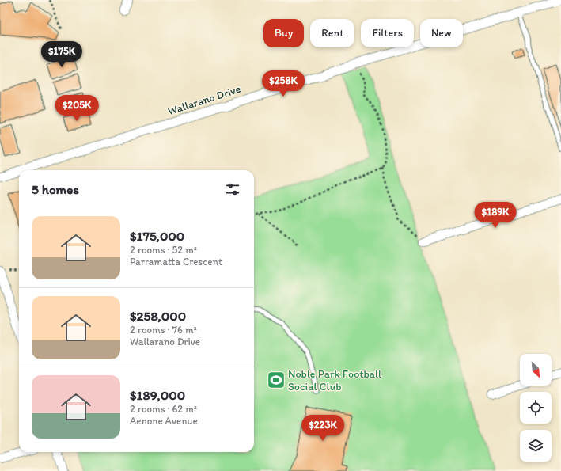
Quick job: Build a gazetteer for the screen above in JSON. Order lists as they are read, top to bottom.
{
  "streets": {
    "street": ["Wallarano Drive"]
  },
  "places": {
    "sports": ["Noble Park Football Social Club"]
  },
  "north": "bottom right",
  "page": {
    "chip": [
      "Buy",
      "Rent",
      "Filters",
      "New"
    ],
    "price": [
      "$175K",
      "$258K",
      "$205K",
      "$189K",
      "$223K"
    ],
    "heading": "5 homes",
    "list": [
      {
        "name": "$175,000",
        "note": "2 rooms · 52 m² · Parramatta Crescent"
      },
      {
        "name": "$258,000",
        "note": "2 rooms · 76 m² · Wallarano Drive"
      },
      {
        "name": "$189,000",
        "note": "2 rooms · 62 m² · Aenone Avenue"
      }
    ]
  }
}
